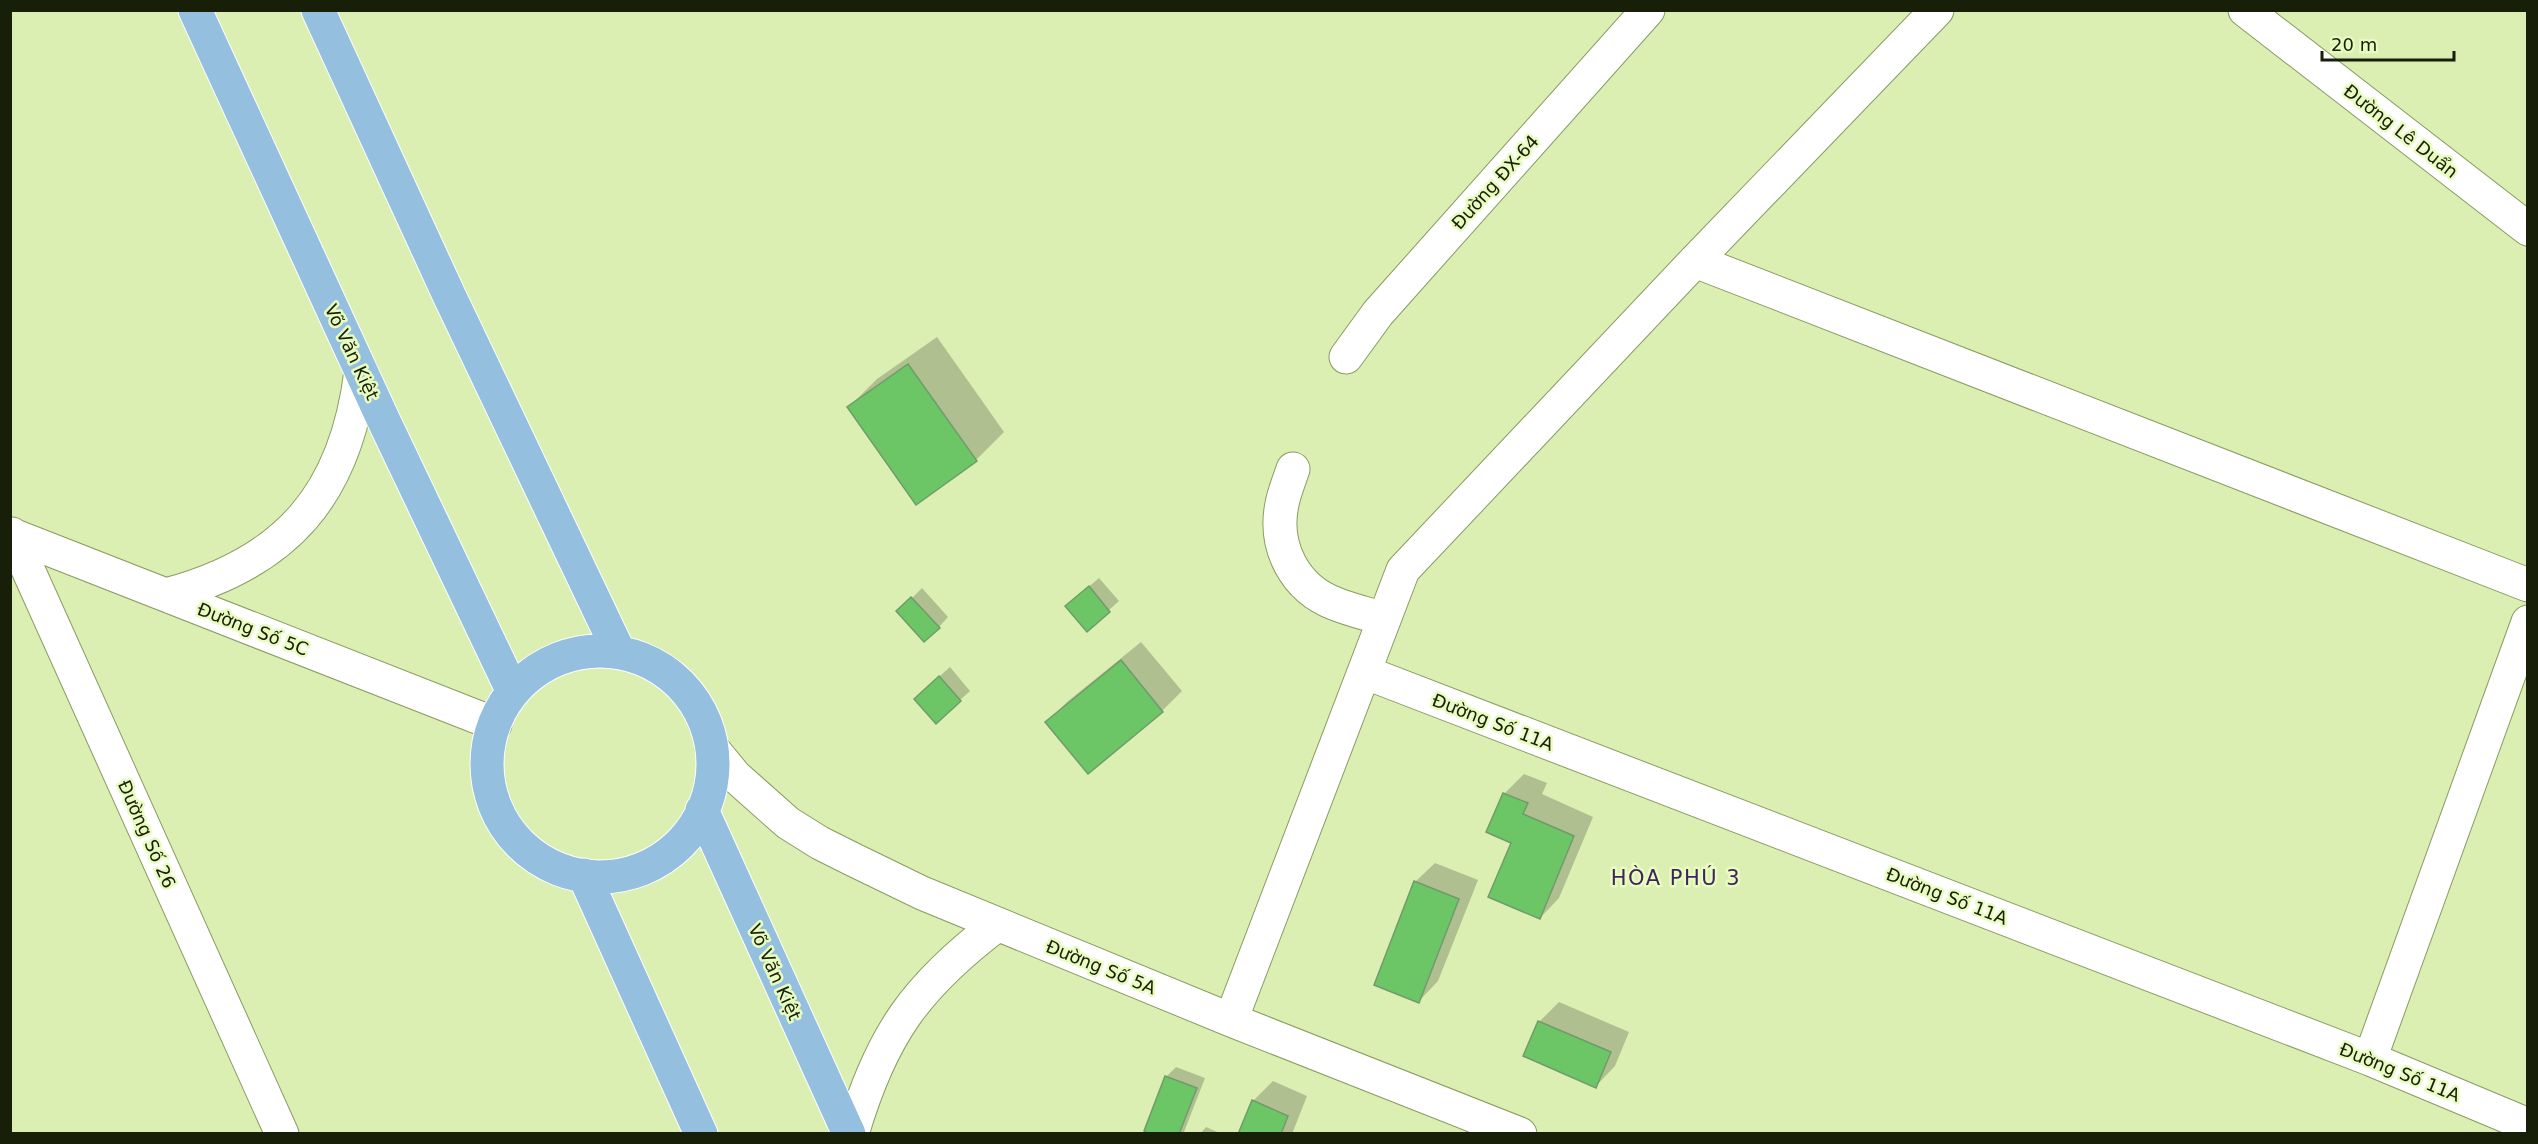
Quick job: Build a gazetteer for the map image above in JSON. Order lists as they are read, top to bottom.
{
  "streets": {
    "main road": ["Võ Văn Kiệt"],
    "street": [
      "Đường Lê Duẩn",
      "Đường ĐX-64",
      "Đường Số 5C",
      "Đường Số 11A",
      "Đường Số 26",
      "Đường Số 5A"
    ]
  },
  "crossings": [
    ["Đường Số 5C", "Đường Số 26"]
  ],
  "districts": ["HÒA PHÚ 3"],
  "scale_bar": "20 m"
}
